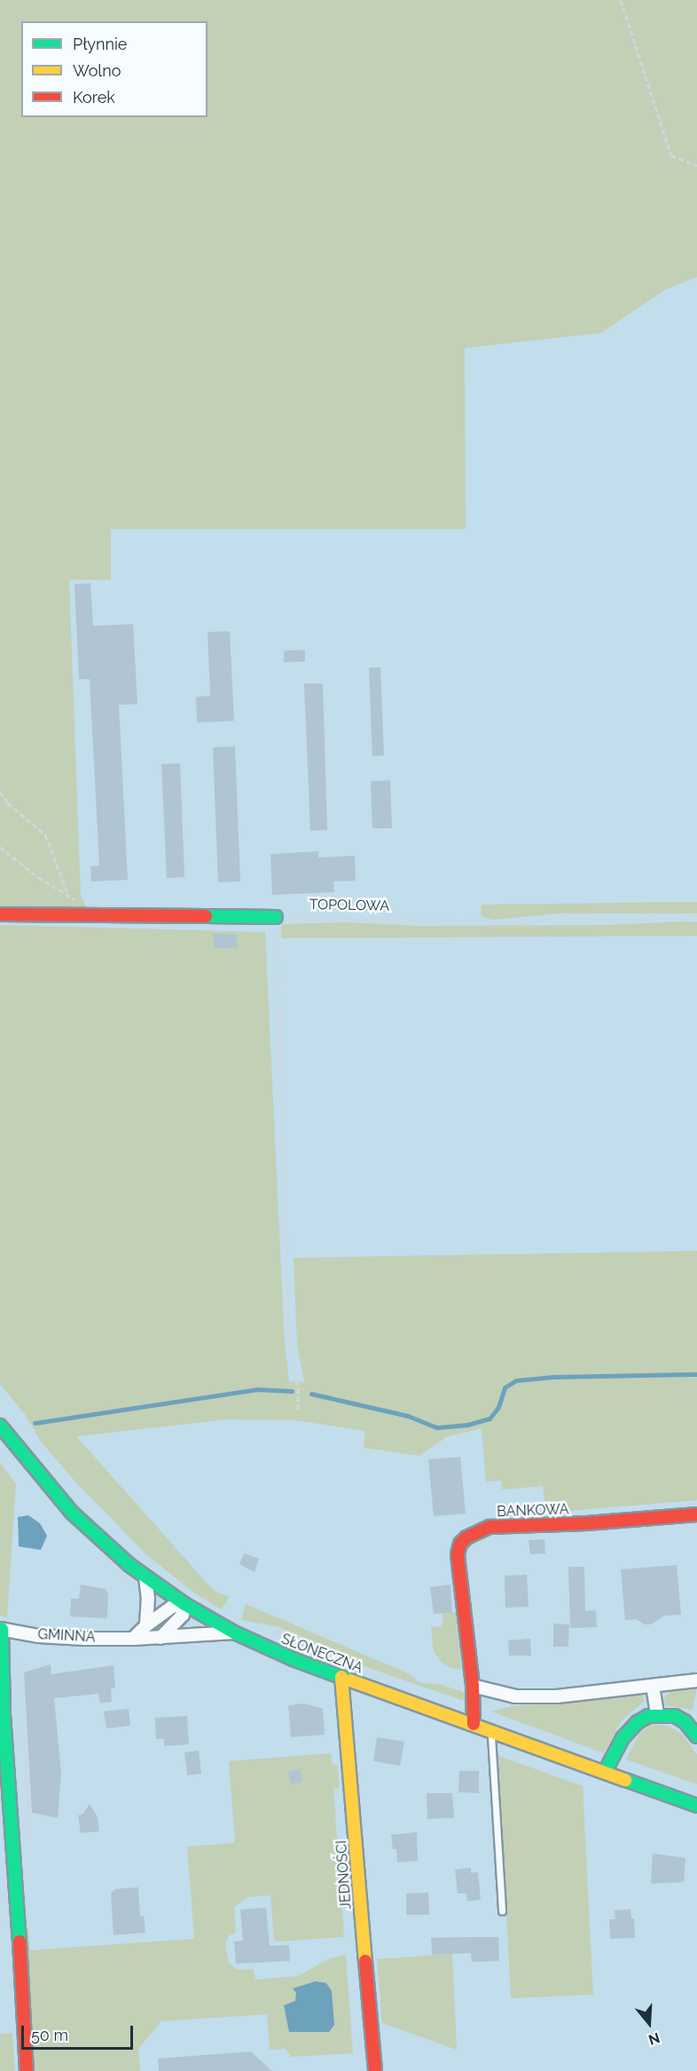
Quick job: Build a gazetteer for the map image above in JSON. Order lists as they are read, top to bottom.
{
  "streets": {
    "street": [
      "BANKOWA",
      "GMINNA",
      "SŁONECZNA",
      "JEDNOŚCI"
    ],
    "path": ["TOPOLOWA"]
  },
  "crossings": [
    ["BANKOWA", "SŁONECZNA"],
    ["GMINNA", "SŁONECZNA"],
    ["SŁONECZNA", "JEDNOŚCI"]
  ],
  "legend": ["Płynnie", "Wolno", "Korek"],
  "scale_bar": "50 m",
  "north": "bottom"
}
